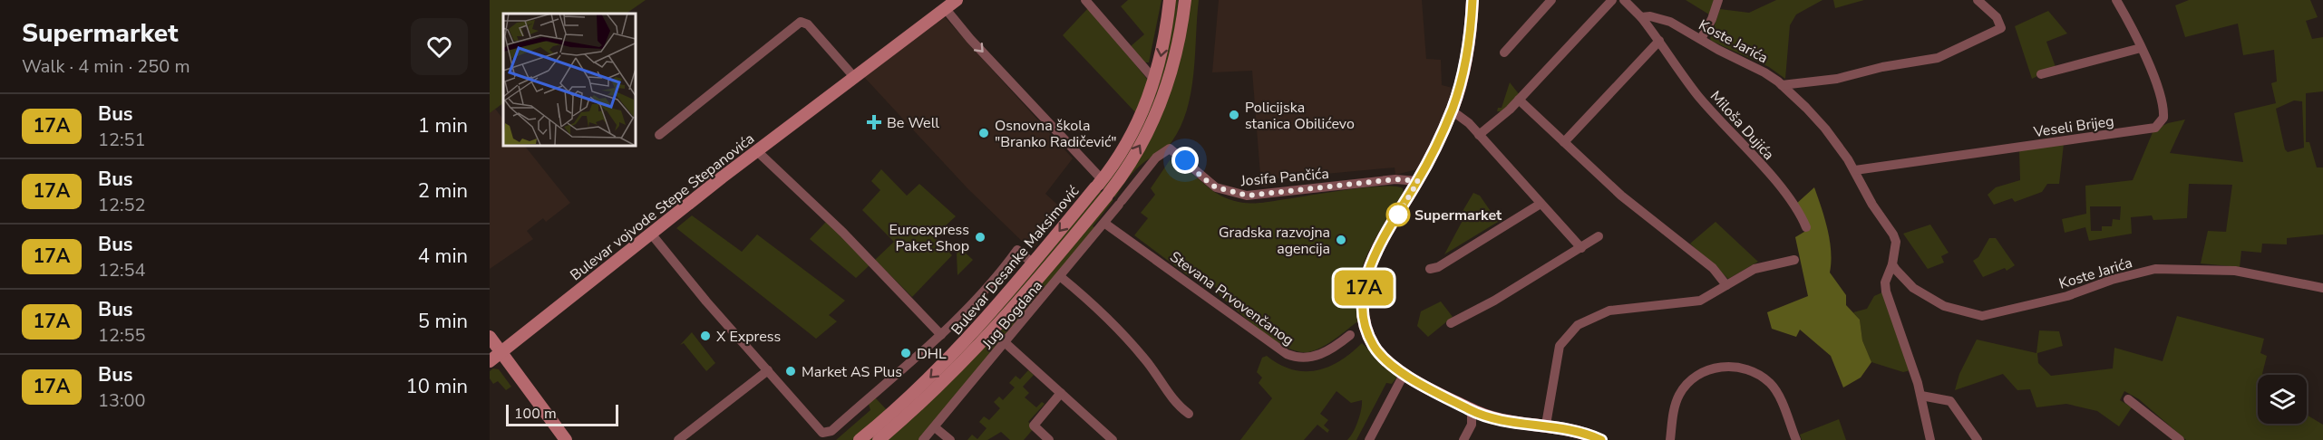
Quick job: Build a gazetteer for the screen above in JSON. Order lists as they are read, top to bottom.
{
  "streets": {
    "street": [
      "Koste Jarića",
      "Miloša Dujića",
      "Veseli Brijeg",
      "Josifa Pančića",
      "Bulevar vojvode Stepe Stepanovića",
      "Bulevar Desanke Maksimović",
      "Stevana Prvovenčanog",
      "Jug Bogdana"
    ]
  },
  "crossings": [
    ["Koste Jarića", "Miloša Dujića"],
    ["Koste Jarića", "Veseli Brijeg"],
    ["Josifa Pančića", "Jug Bogdana"],
    ["Stevana Prvovenčanog", "Jug Bogdana"]
  ],
  "places": {
    "other": [
      "Policijska stanica Obilićevo",
      "Osnovna škola \"Branko Radičević\"",
      "Supermarket",
      "Euroexpress Paket Shop",
      "Gradska razvojna agencija",
      "X Express",
      "DHL",
      "Market AS Plus"
    ],
    "health": ["Be Well"]
  },
  "lines": ["bus line 17A"],
  "scale_bar": "100 m",
  "page": {
    "heading": ["Supermarket", "Walk · 4 min · 250 m"],
    "on_map": "17A",
    "list": [
      {
        "mark": "17A",
        "name": "Bus",
        "note": "12:51",
        "value": "1 min"
      },
      {
        "mark": "17A",
        "name": "Bus",
        "note": "12:52",
        "value": "2 min"
      },
      {
        "mark": "17A",
        "name": "Bus",
        "note": "12:54",
        "value": "4 min"
      },
      {
        "mark": "17A",
        "name": "Bus",
        "note": "12:55",
        "value": "5 min"
      },
      {
        "mark": "17A",
        "name": "Bus",
        "note": "13:00",
        "value": "10 min"
      }
    ],
    "scale": "100 m"
  }
}
